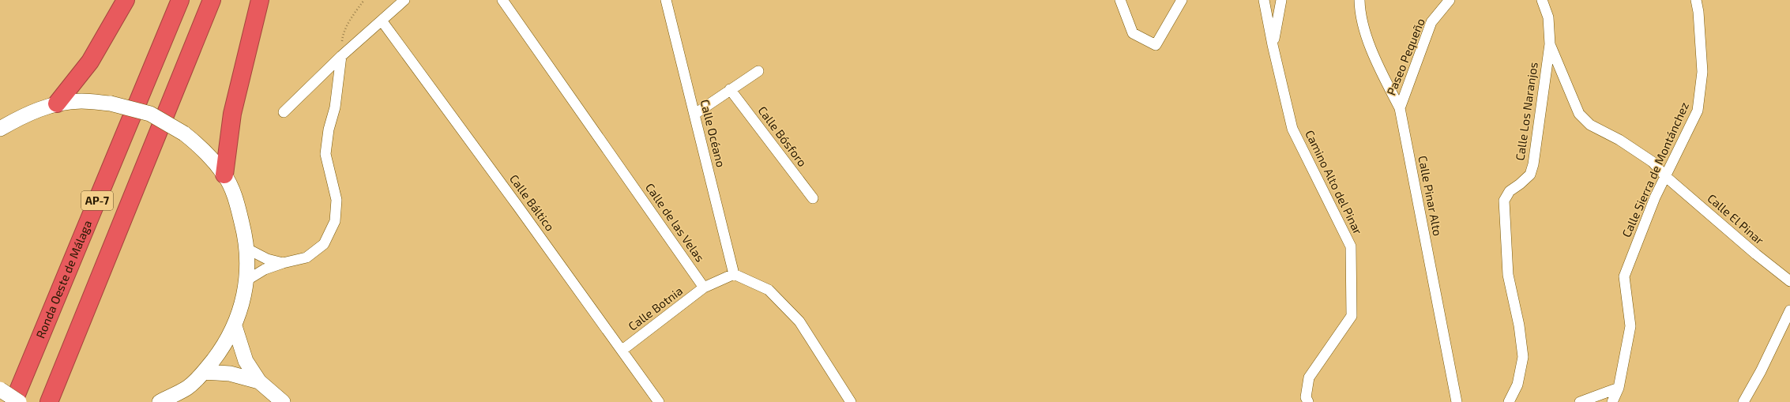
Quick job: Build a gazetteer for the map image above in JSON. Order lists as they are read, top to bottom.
{
  "streets": {
    "highway": ["AP-7", "Ronda Oeste de Málaga"],
    "street": [
      "Paseo Pequeño",
      "Calle Los Naranjos",
      "Calle Océano",
      "Calle Bósforo",
      "Calle Sierra de Montánchez",
      "Camino Alto del Pinar",
      "Calle Pinar Alto",
      "Calle Báltico",
      "Calle El Pinar",
      "Calle de las Velas",
      "Calle Botnia"
    ]
  },
  "crossings": [
    ["Paseo Pequeño", "Calle Pinar Alto"],
    ["Calle Los Naranjos", "Calle El Pinar"],
    ["Calle Sierra de Montánchez", "Calle El Pinar"],
    ["Calle Báltico", "Calle Botnia"],
    ["Calle de las Velas", "Calle Botnia"]
  ]
}
